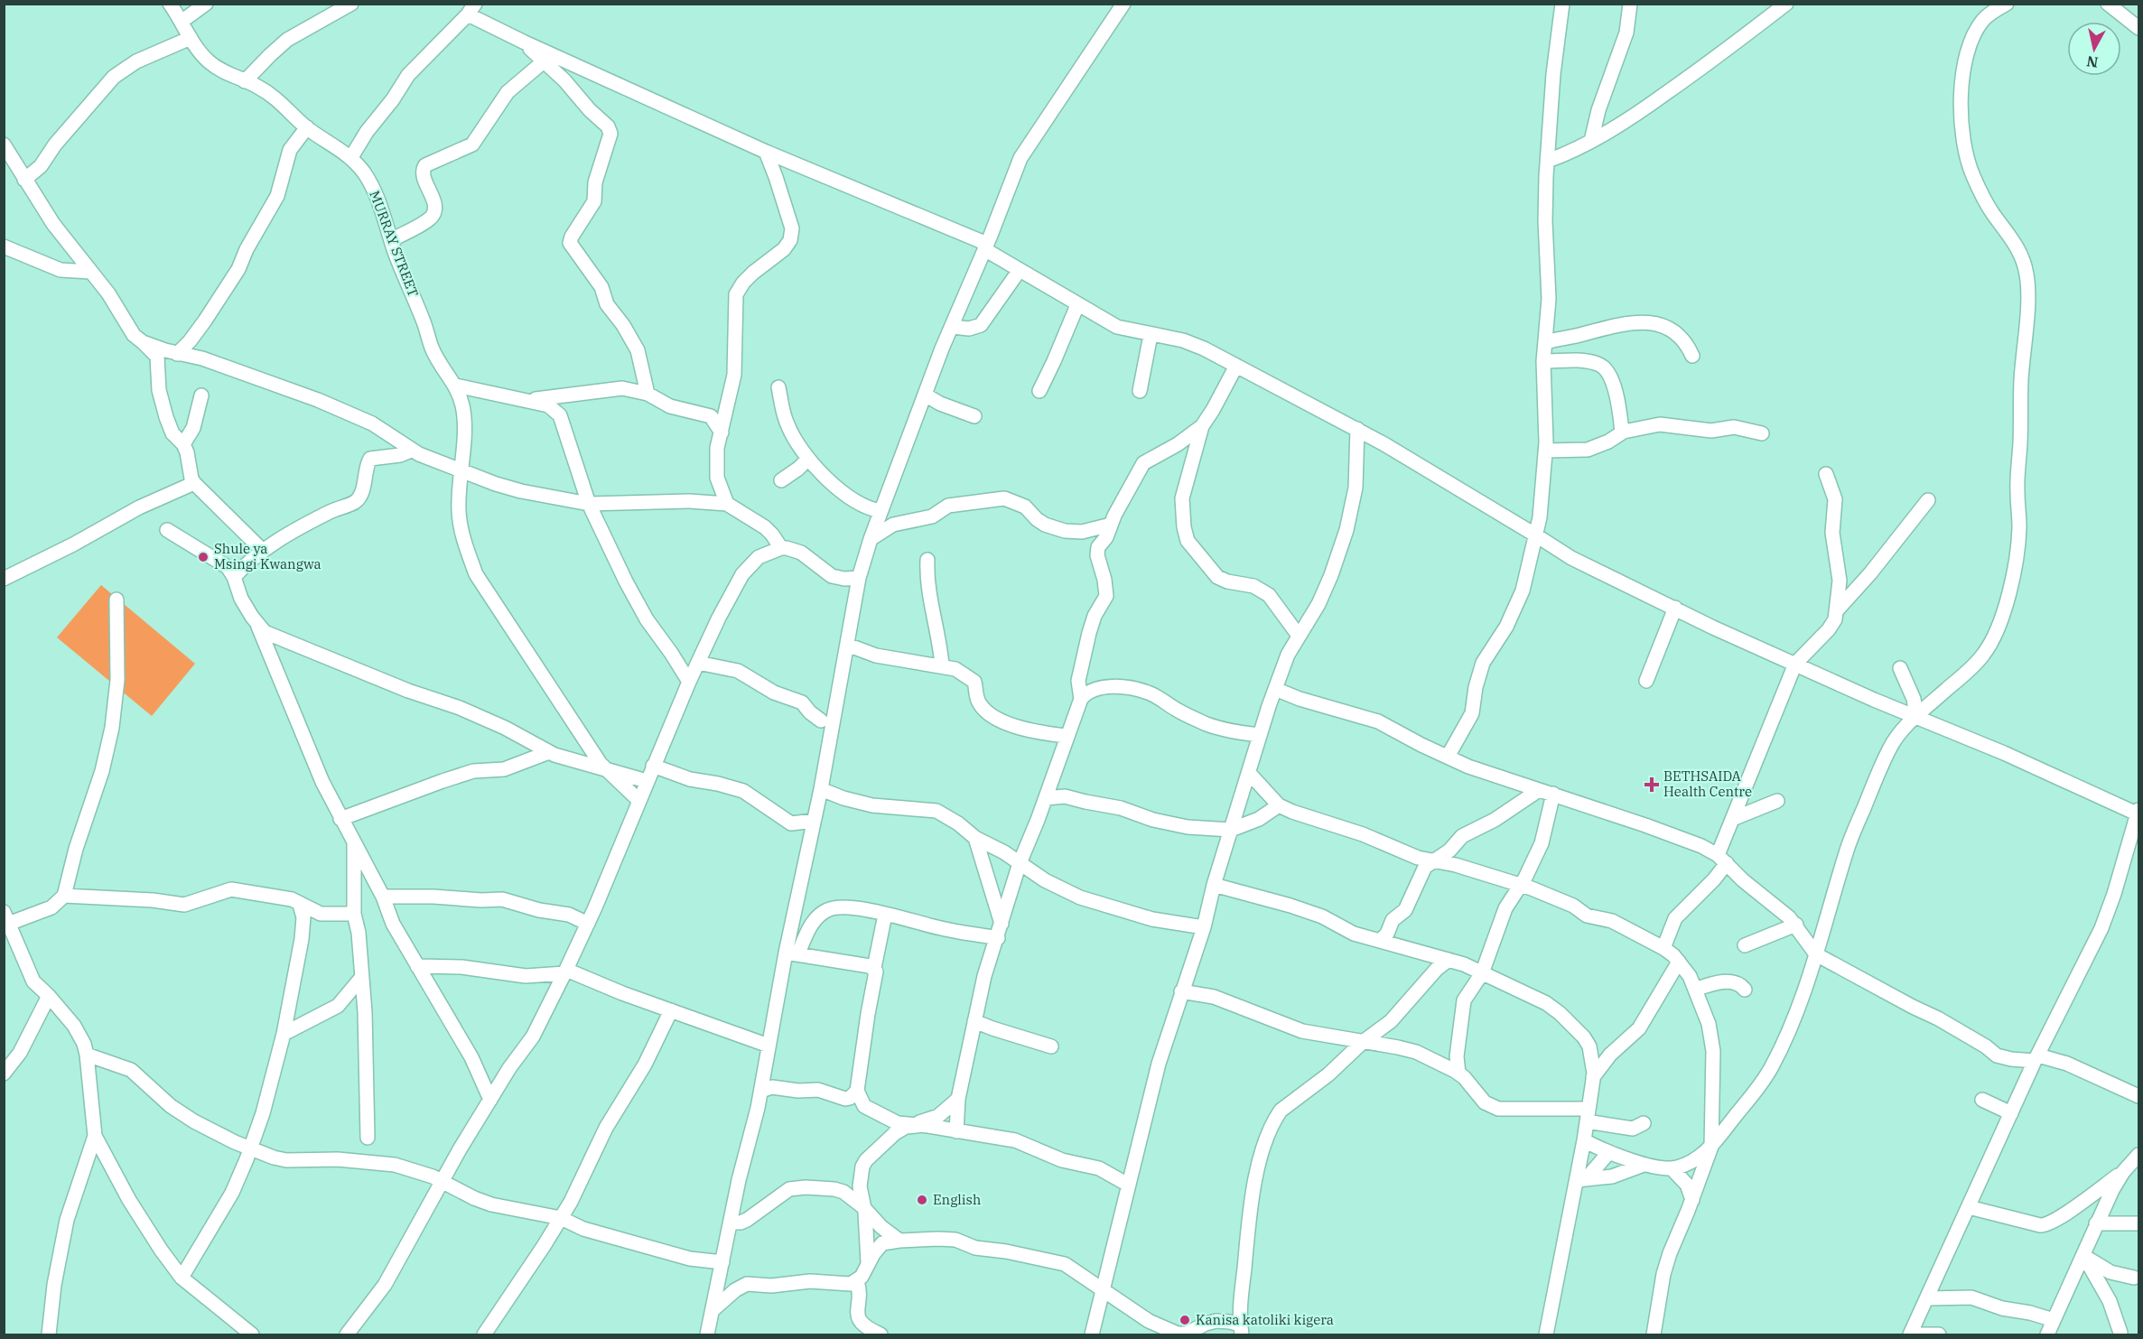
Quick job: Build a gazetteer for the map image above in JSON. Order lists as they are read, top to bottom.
{
  "streets": {
    "street": ["MURRAY STREET"]
  },
  "places": {
    "other": ["Shule ya Msingi Kwangwa", "English", "Kanisa katoliki kigera"],
    "health": ["BETHSAIDA Health Centre"]
  },
  "north": "bottom"
}
